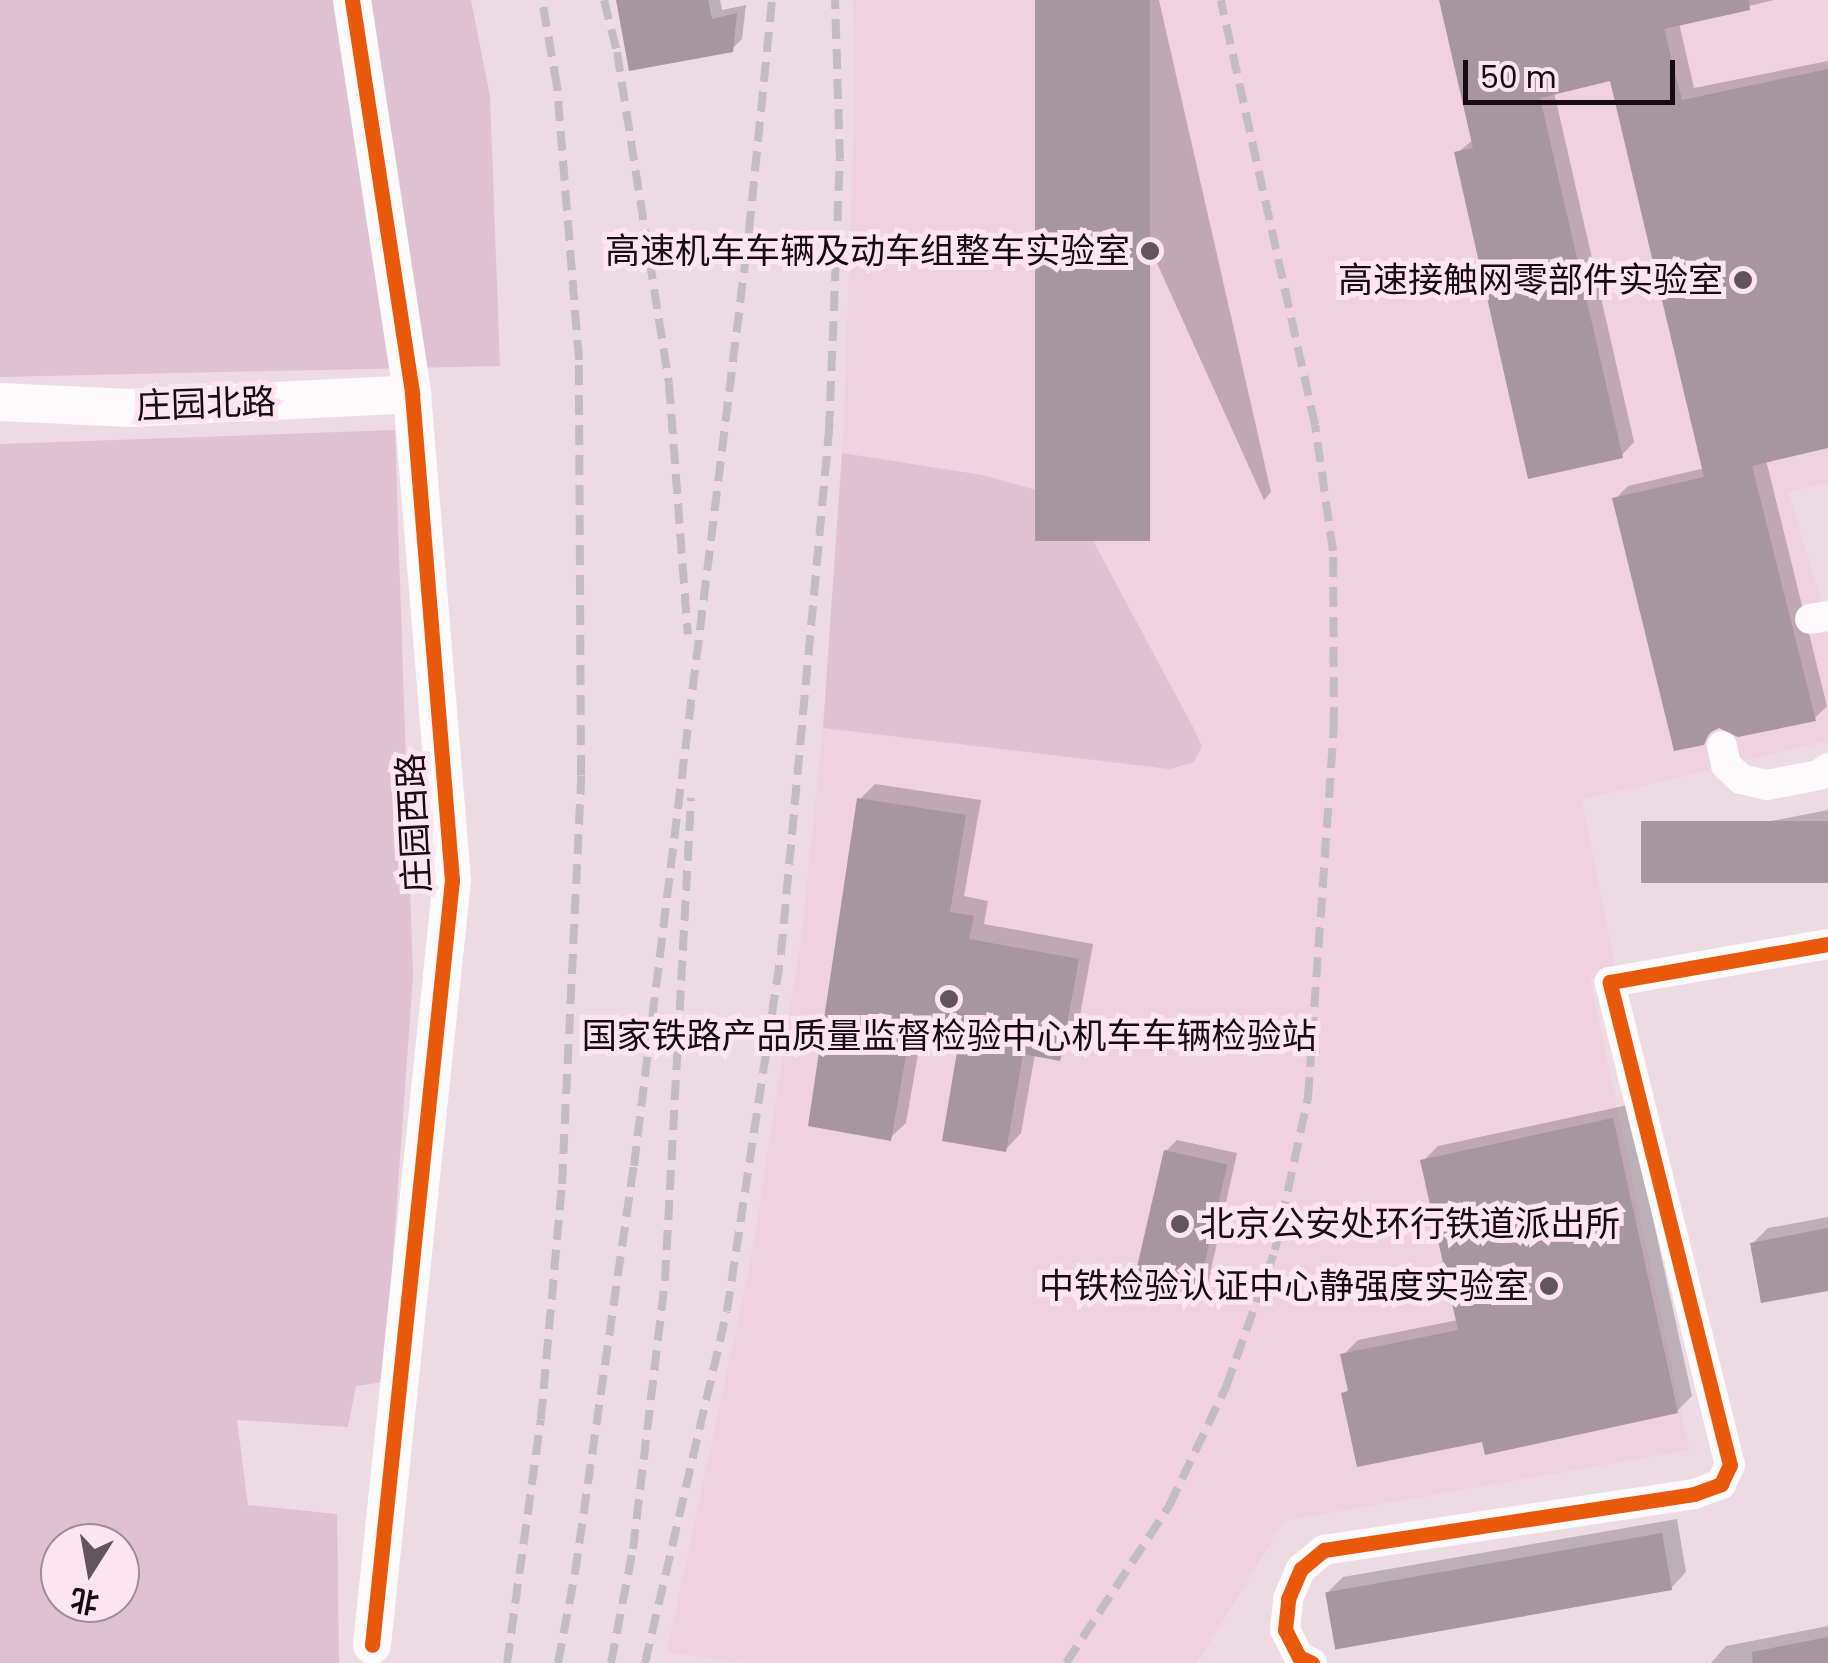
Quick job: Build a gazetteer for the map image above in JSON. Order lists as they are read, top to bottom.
{
  "streets": {
    "street": ["庄园北路", "庄园西路"]
  },
  "crossings": [
    ["庄园北路", "庄园西路"]
  ],
  "places": [
    "高速机车车辆及动车组整车实验室",
    "高速接触网零部件实验室",
    "国家铁路产品质量监督检验中心机车车辆检验站",
    "北京公安处环行铁道派出所",
    "中铁检验认证中心静强度实验室"
  ],
  "scale_bar": "50 m",
  "north": "bottom"
}
